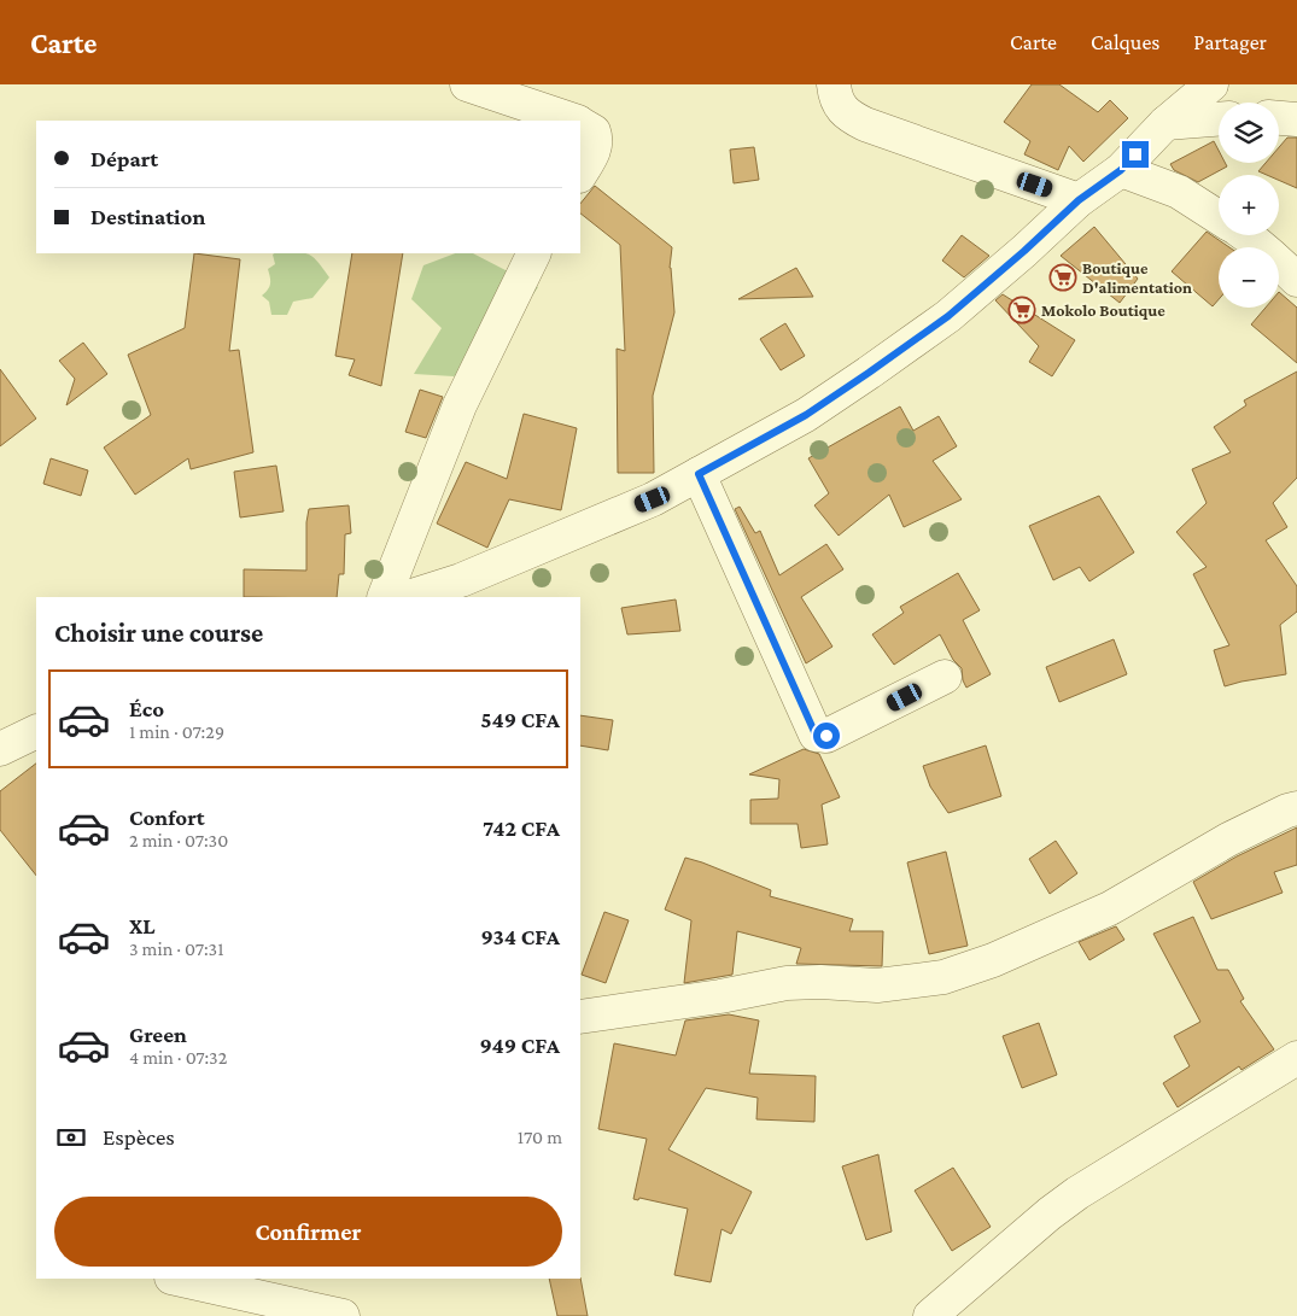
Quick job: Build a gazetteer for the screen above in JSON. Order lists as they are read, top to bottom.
{
  "places": {
    "supermarket": ["Boutique D'alimentation", "Mokolo Boutique"]
  },
  "page": {
    "header": "Carte",
    "nav": ["Carte", "Calques", "Partager"],
    "map_buttons": ["+", "−"],
    "banner": ["Départ", "Destination"],
    "heading": "Choisir une course",
    "list": [
      {
        "name": "Éco",
        "note": "1 min · 07:29",
        "value": "549 CFA"
      },
      {
        "name": "Confort",
        "note": "2 min · 07:30",
        "value": "742 CFA"
      },
      {
        "name": "XL",
        "note": "3 min · 07:31",
        "value": "934 CFA"
      },
      {
        "name": "Green",
        "note": "4 min · 07:32",
        "value": "949 CFA"
      }
    ],
    "pay": ["Espèces", "170 m"],
    "buttons": "Confirmer"
  }
}
